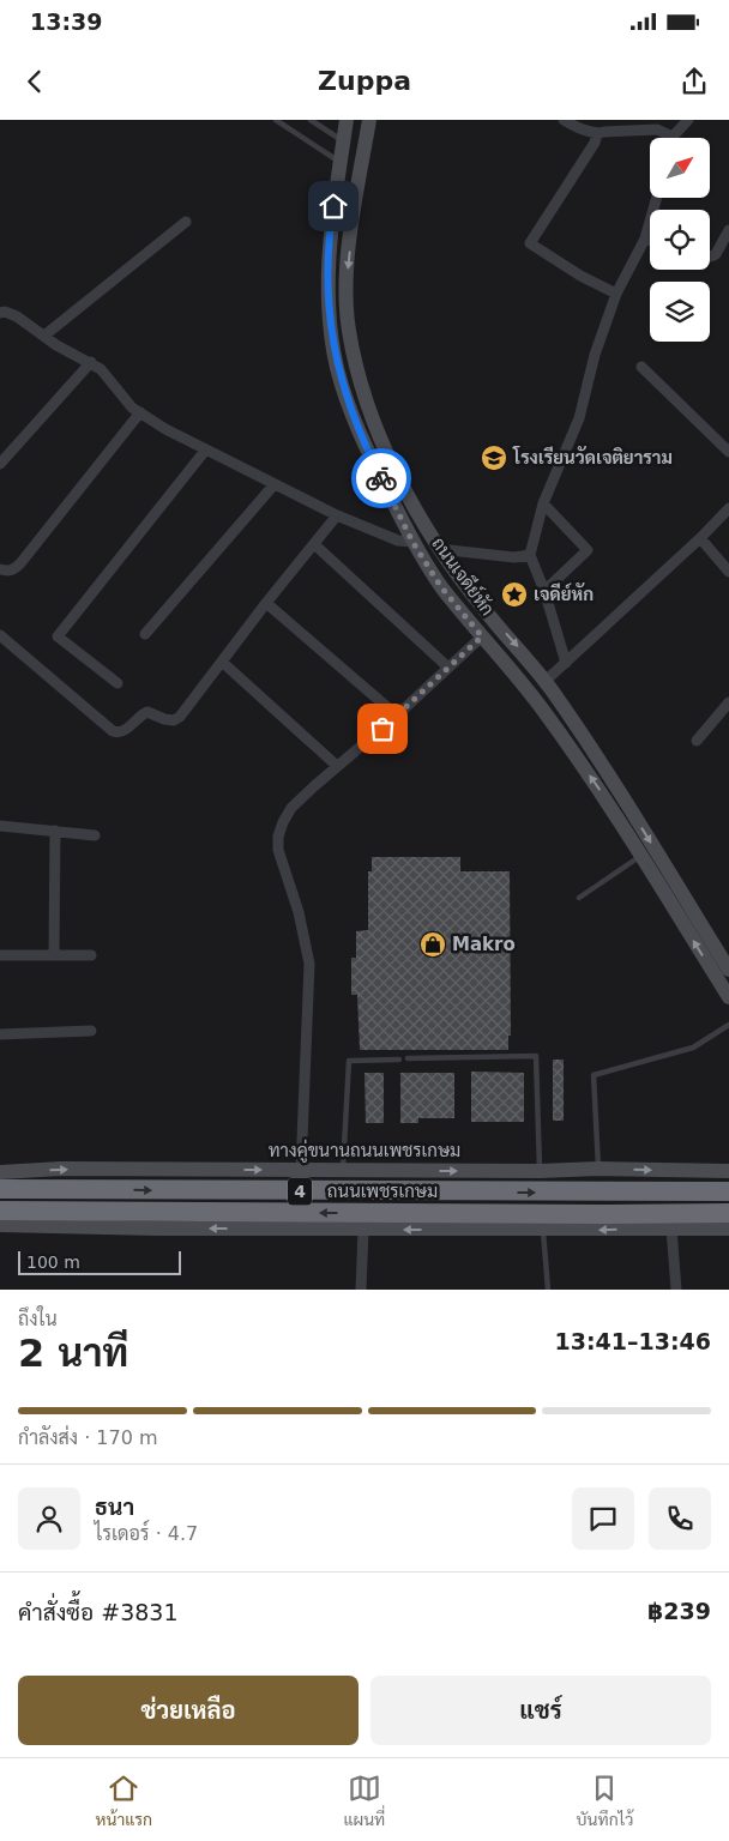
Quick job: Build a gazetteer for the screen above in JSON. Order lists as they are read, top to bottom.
{
  "streets": {
    "highway": ["4", "ถนนเพชรเกษม"],
    "main road": ["ถนนเจดีย์หัก", "ทางคู่ขนานถนนเพชรเกษม"]
  },
  "places": {
    "school or university": ["โรงเรียนวัดเจติยาราม"],
    "place": ["เจดีย์หัก"],
    "shop": ["Makro"]
  },
  "scale_bar": "100 m",
  "north": "top right",
  "page": {
    "status": "13:39",
    "header": "Zuppa",
    "scale": "100 m",
    "heading": ["2 นาที", "ถึงใน", "13:41–13:46"],
    "panel": [
      "ธนา",
      "ไรเดอร์ · 4.7",
      "คำสั่งซื้อ #3831",
      "฿239"
    ],
    "bar": "กำลังส่ง · 170 m",
    "buttons": ["ช่วยเหลือ", "แชร์"],
    "tabs": ["หน้าแรก", "แผนที่", "บันทึกไว้"]
  }
}
